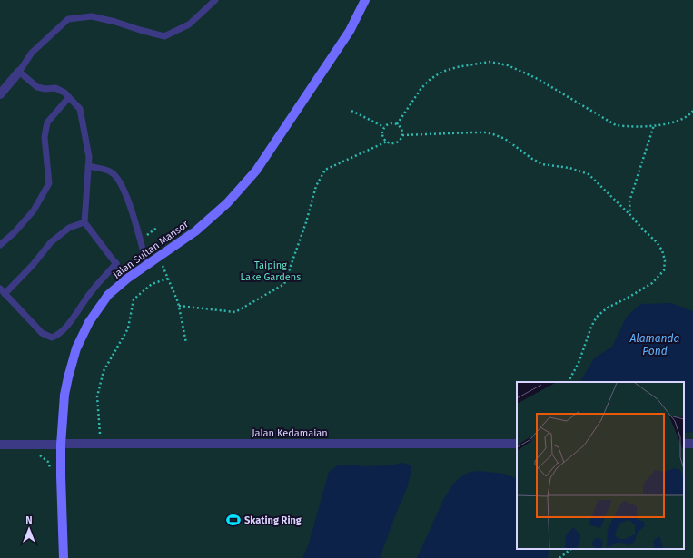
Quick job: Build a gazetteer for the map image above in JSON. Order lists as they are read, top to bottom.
{
  "streets": {
    "street": ["Jalan Sultan Mansor", "Jalan Kedamaian"]
  },
  "crossings": [
    ["Jalan Sultan Mansor", "Jalan Kedamaian"]
  ],
  "water": ["Alamanda Pond"],
  "parks": ["Taiping Lake Gardens"],
  "places": {
    "sports": ["Skating Ring"]
  },
  "north": "top"
}
